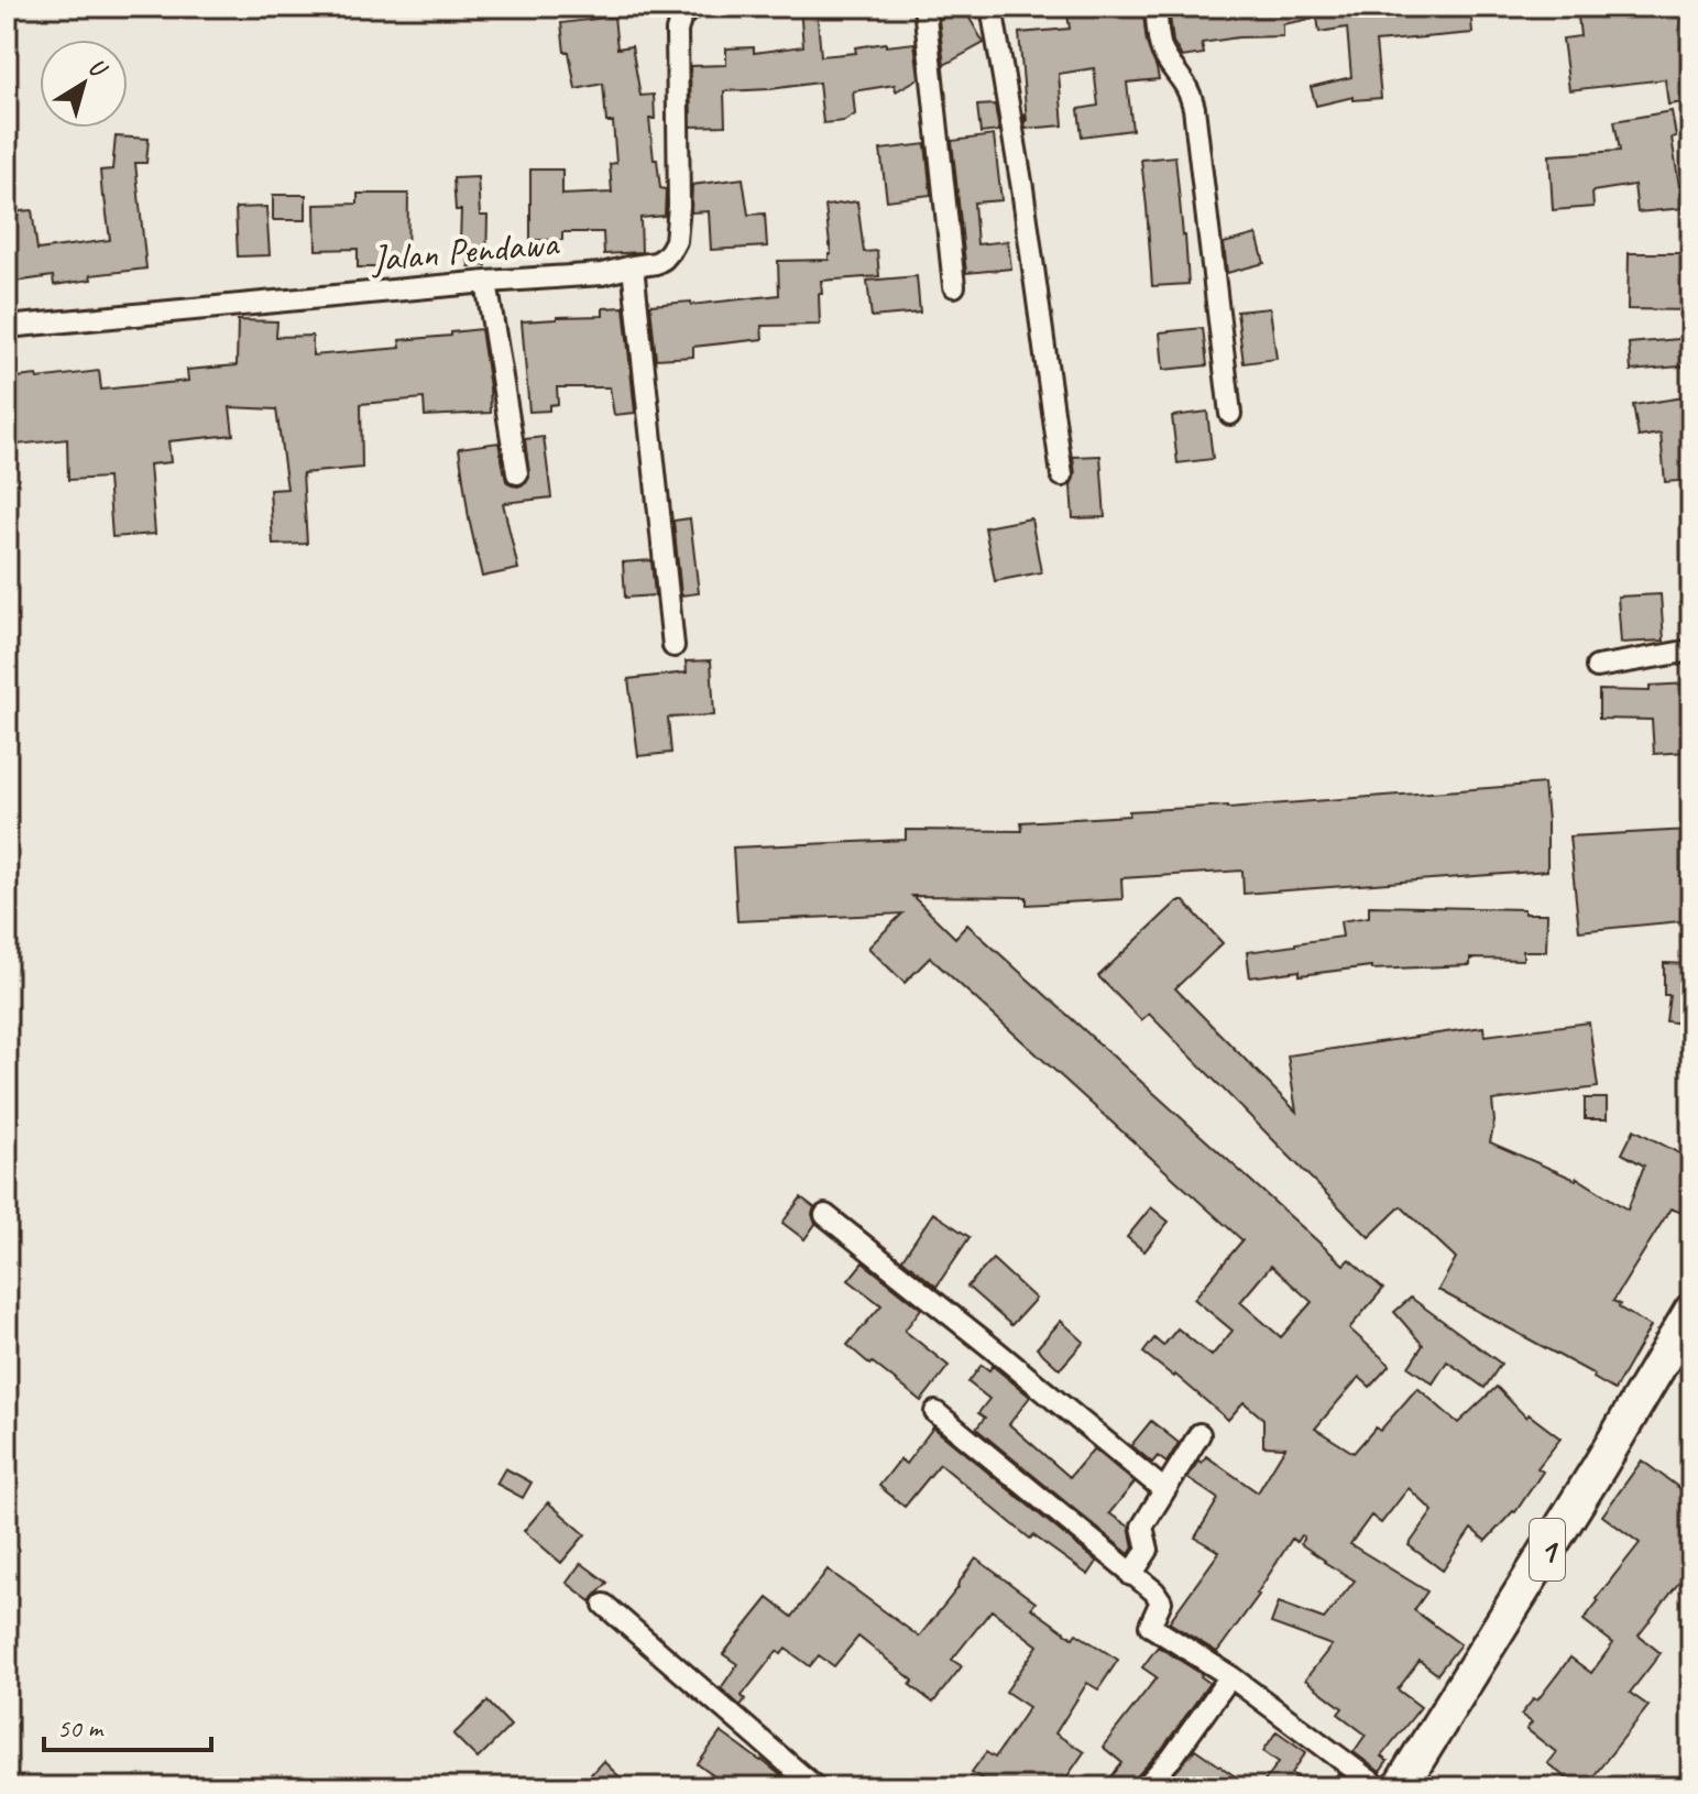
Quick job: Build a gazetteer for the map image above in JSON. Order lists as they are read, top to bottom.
{
  "streets": {
    "highway": ["1"],
    "street": ["Jalan Pendawa"]
  },
  "scale_bar": "50 m",
  "north": "top right"
}
